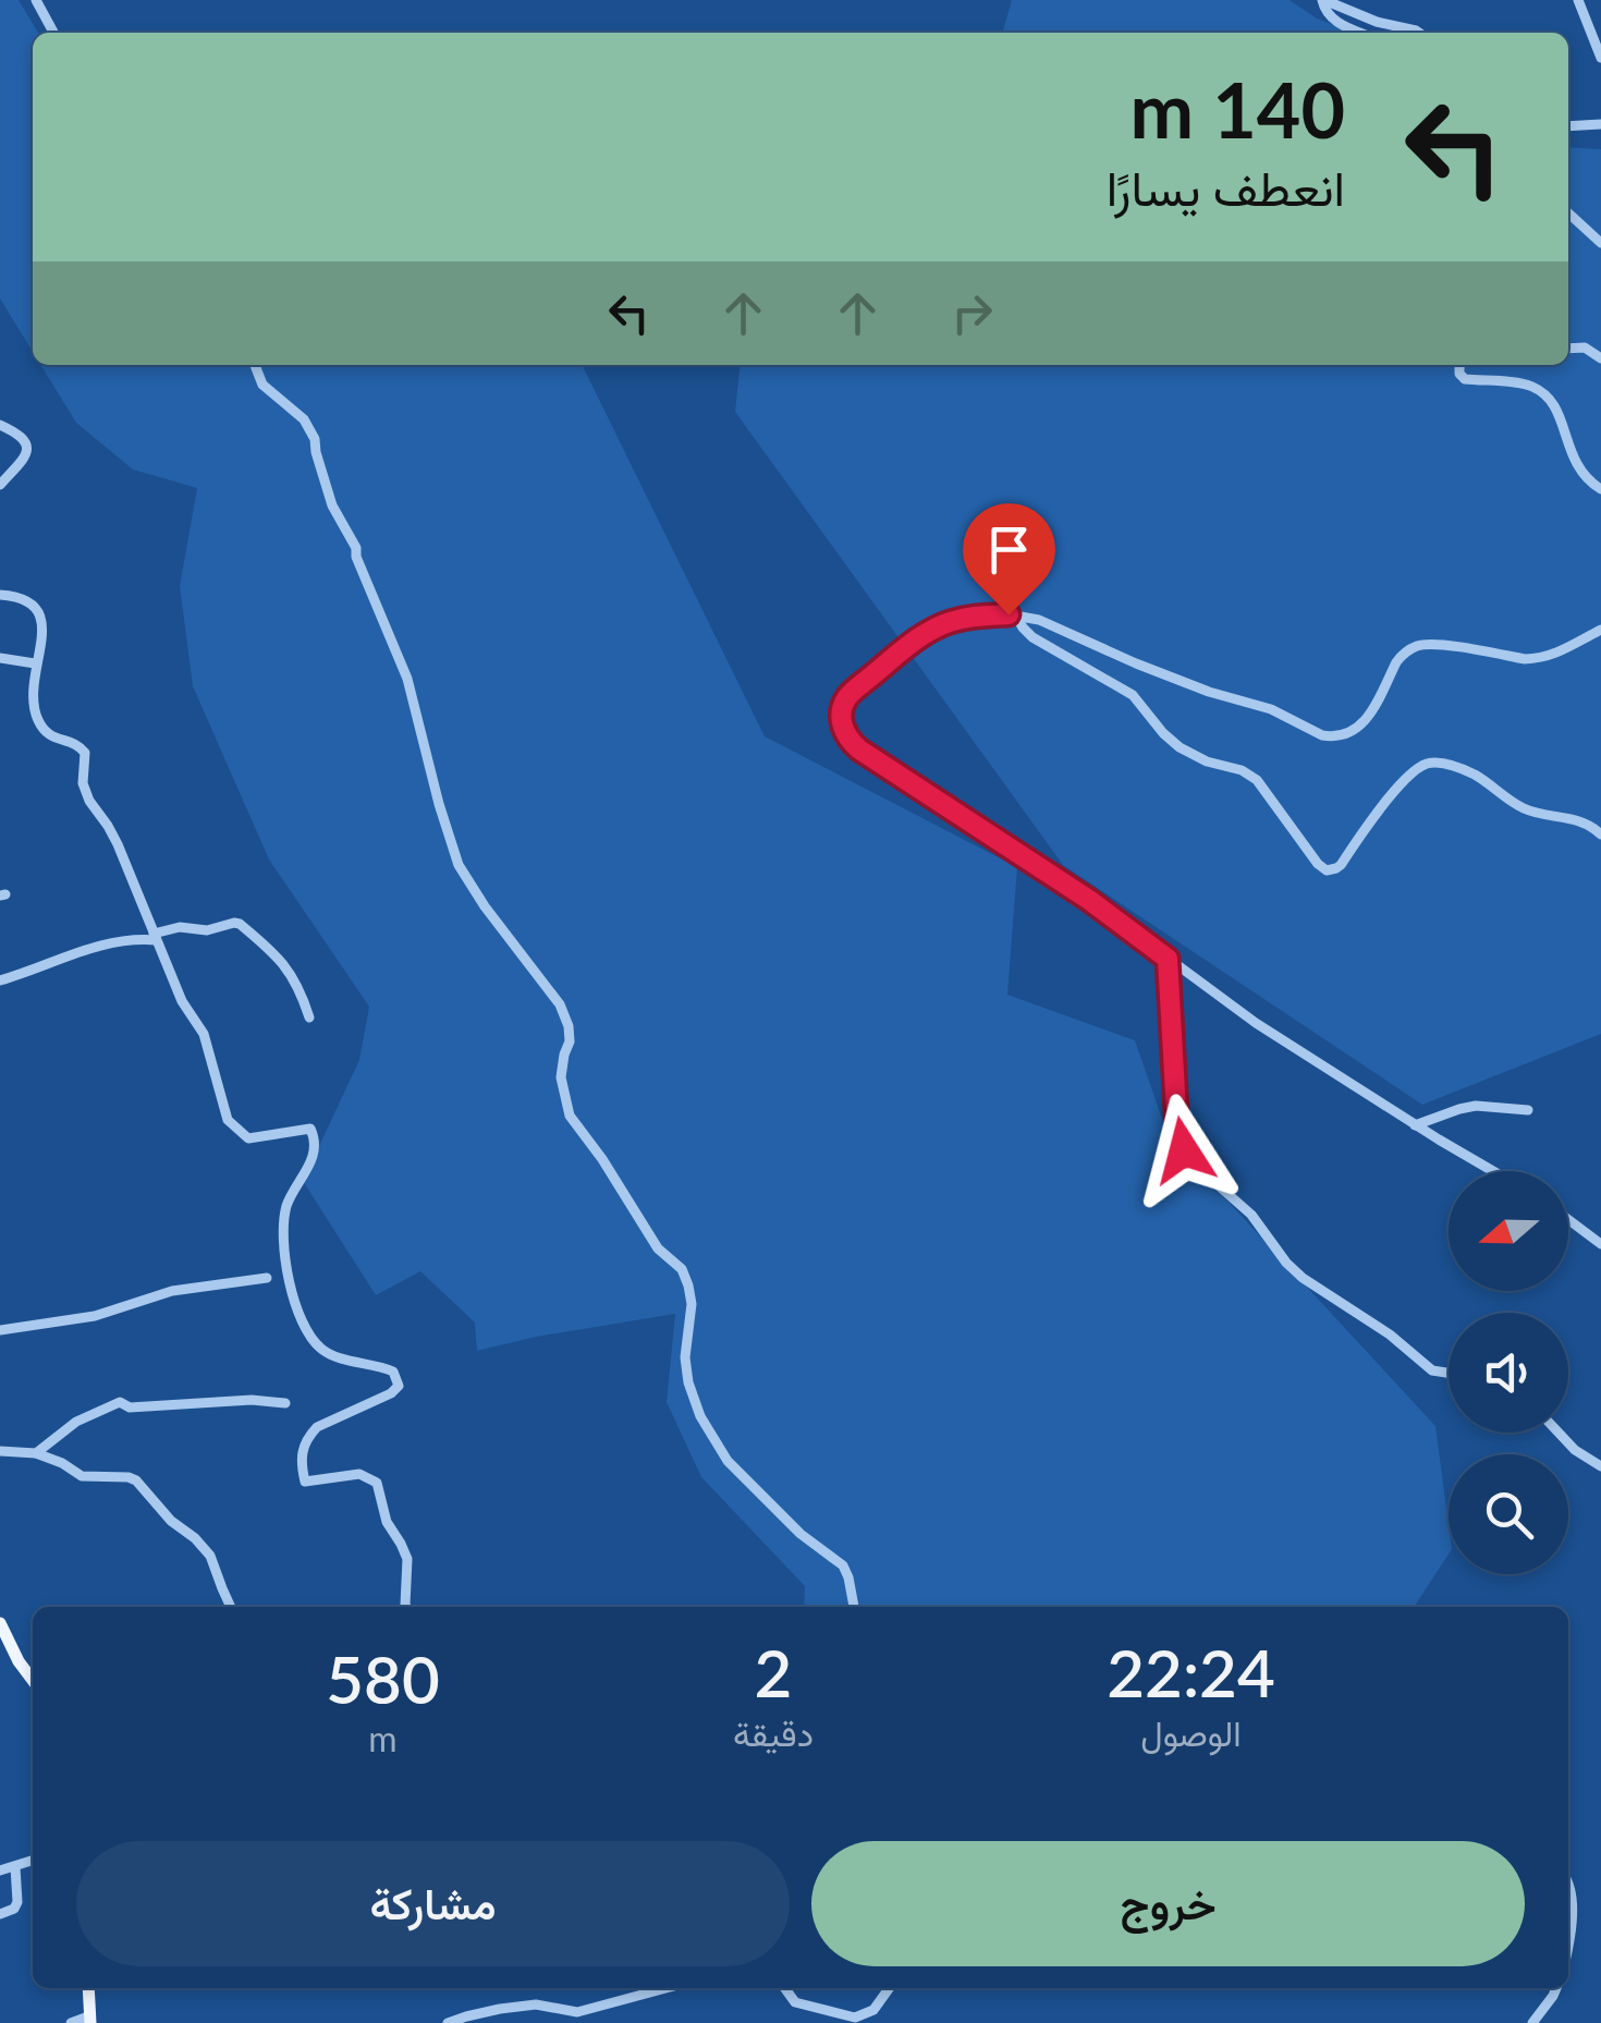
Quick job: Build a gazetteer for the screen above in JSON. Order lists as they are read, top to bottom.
{
  "north": "left",
  "page": {
    "turn": ["140 m", "انعطف يسارًا"],
    "eta": [
      "22:24",
      "الوصول",
      "2",
      "دقيقة",
      "580",
      "m"
    ],
    "buttons": ["خروج", "مشاركة"]
  }
}
